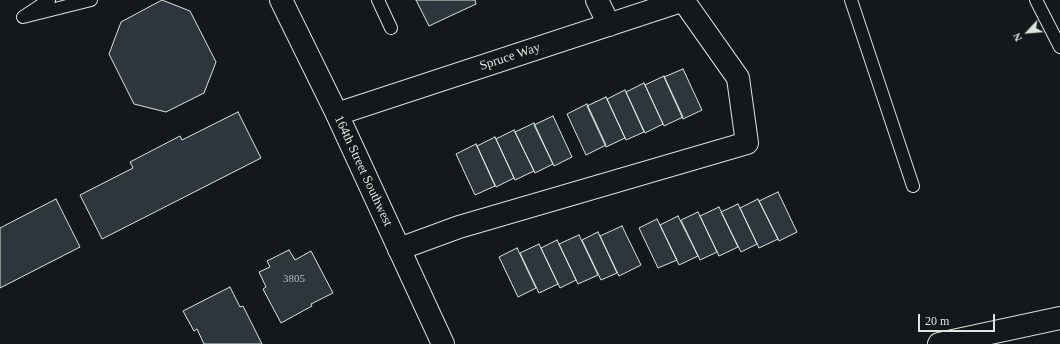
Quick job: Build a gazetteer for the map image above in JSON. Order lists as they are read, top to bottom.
{
  "streets": {
    "street": ["Spruce Way", "164th Street Southwest"]
  },
  "crossings": [
    ["Spruce Way", "164th Street Southwest"]
  ],
  "house_numbers": ["3805"],
  "scale_bar": "20 m",
  "north": "bottom left"
}
